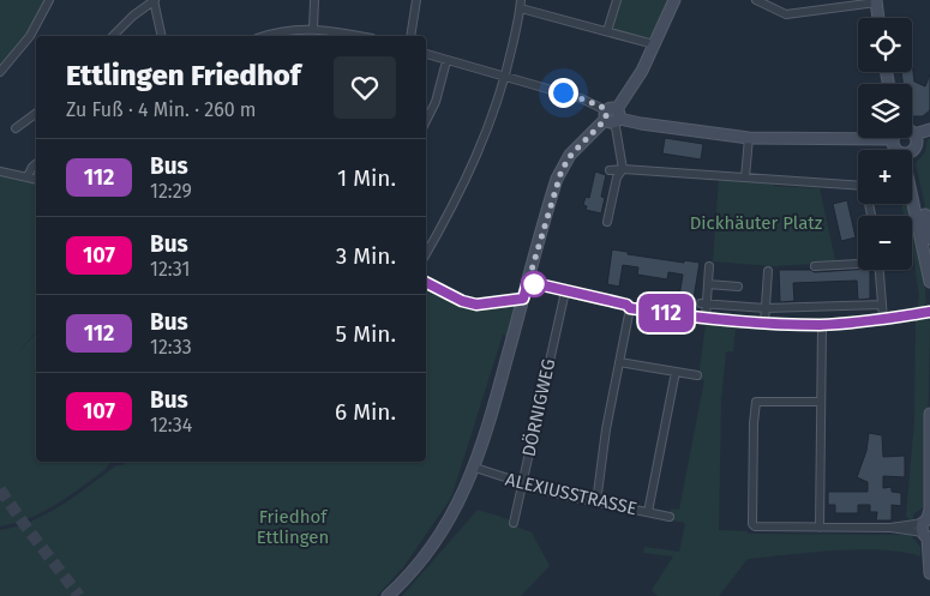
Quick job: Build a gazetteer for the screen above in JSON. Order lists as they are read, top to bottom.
{
  "streets": {
    "street": ["DÖRNIGWEG", "ALEXIUSSTRASSE"]
  },
  "crossings": [
    ["DÖRNIGWEG", "ALEXIUSSTRASSE"]
  ],
  "parks": ["Dickhäuter Platz", "Friedhof Ettlingen"],
  "lines": ["bus line 112"],
  "page": {
    "on_map": "112",
    "map_buttons": ["+", "−"],
    "heading": ["Ettlingen Friedhof", "Zu Fuß · 4 Min. · 260 m"],
    "list": [
      {
        "mark": "112",
        "name": "Bus",
        "note": "12:29",
        "value": "1 Min."
      },
      {
        "mark": "107",
        "name": "Bus",
        "note": "12:31",
        "value": "3 Min."
      },
      {
        "mark": "112",
        "name": "Bus",
        "note": "12:33",
        "value": "5 Min."
      },
      {
        "mark": "107",
        "name": "Bus",
        "note": "12:34",
        "value": "6 Min."
      }
    ]
  }
}
